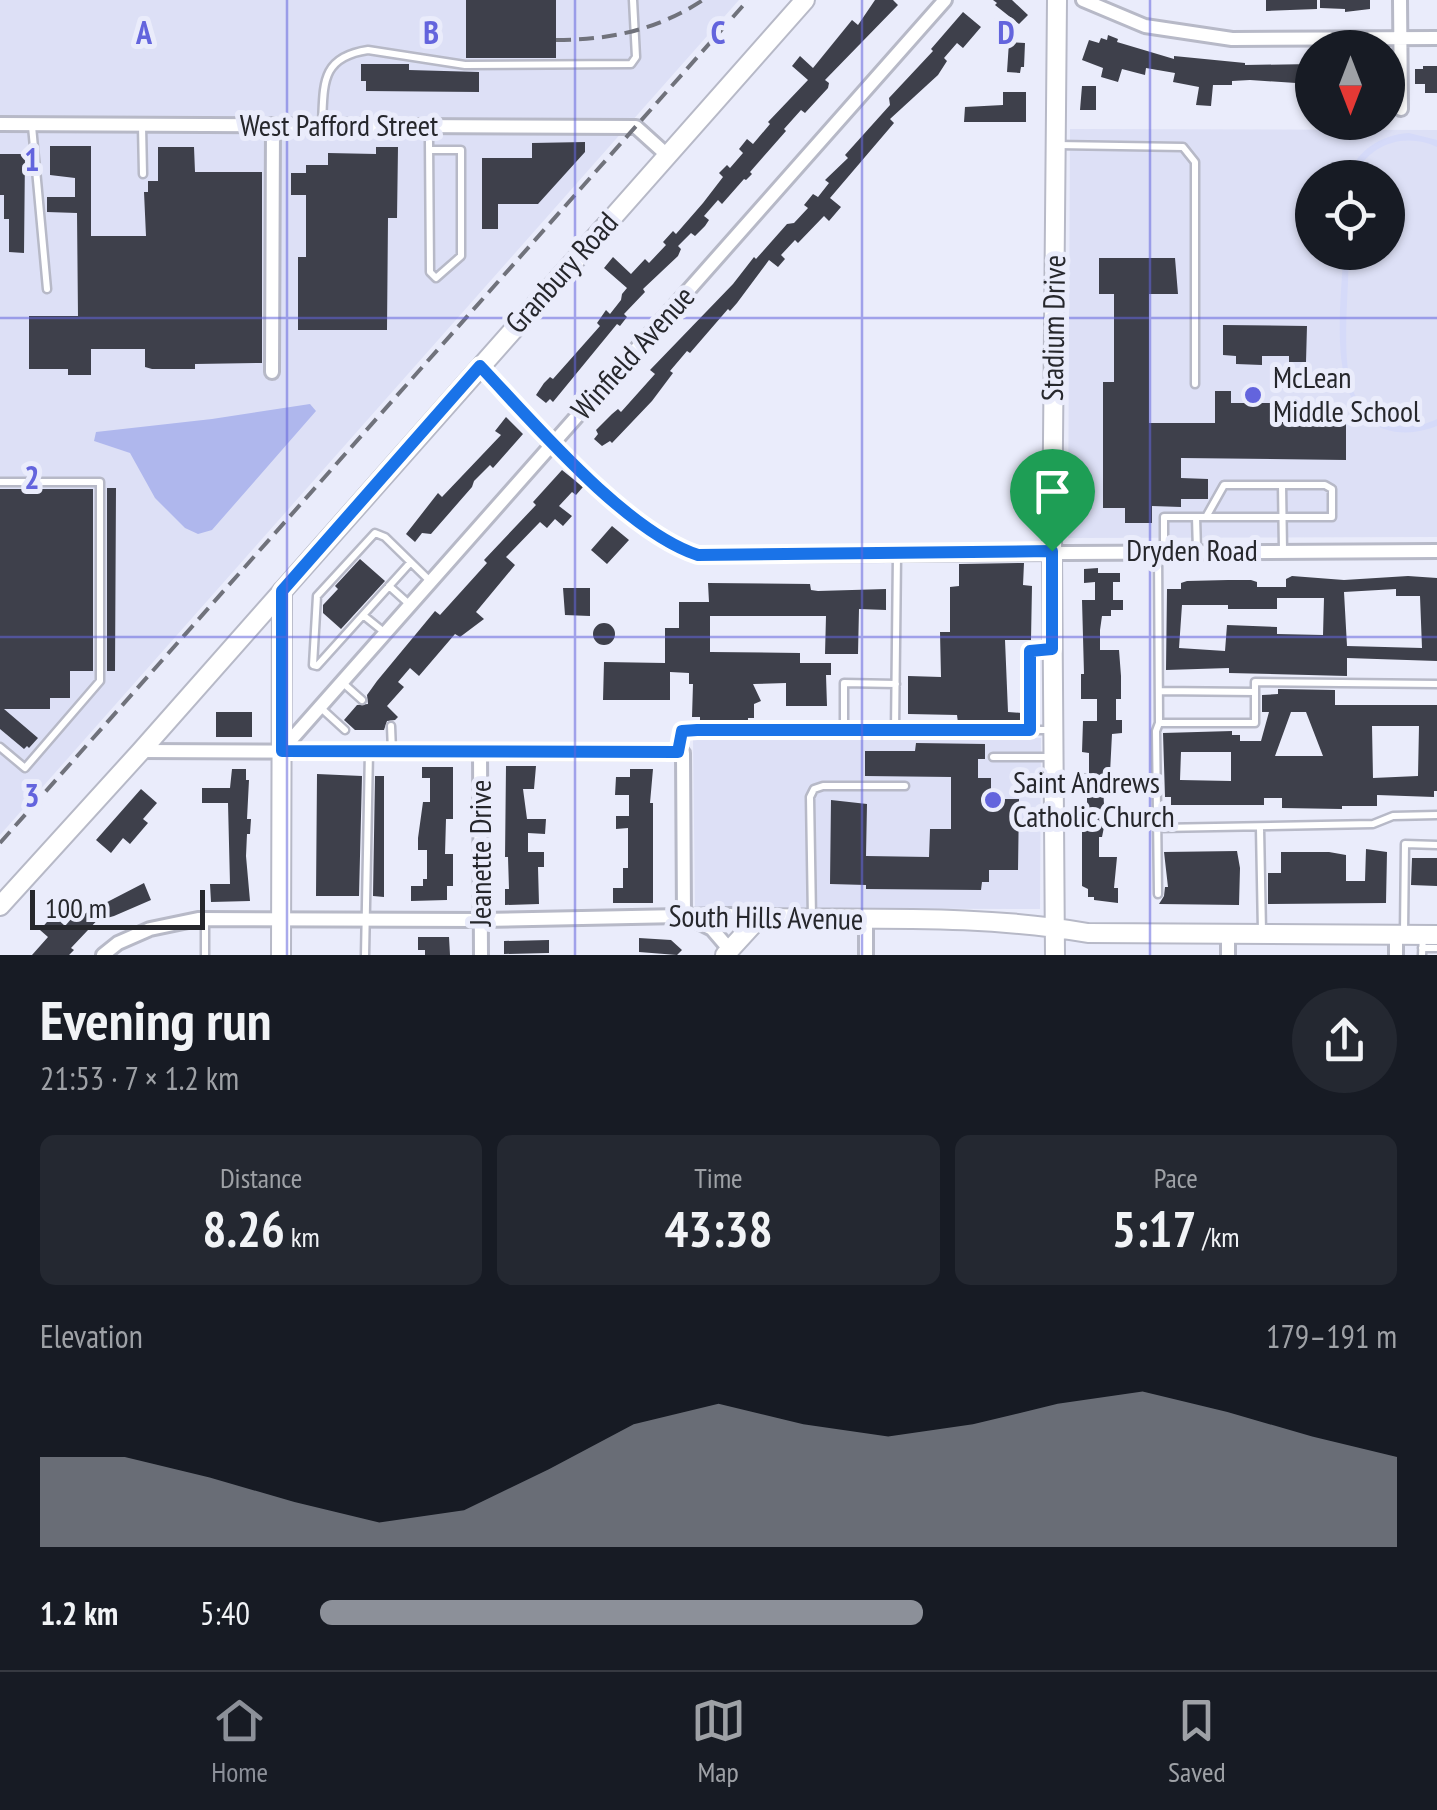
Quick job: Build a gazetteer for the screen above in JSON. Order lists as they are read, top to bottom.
{
  "streets": {
    "street": [
      "West Pafford Street",
      "Granbury Road",
      "Stadium Drive",
      "Winfield Avenue",
      "Dryden Road",
      "Jeanette Drive",
      "South Hills Avenue"
    ]
  },
  "crossings": [
    ["West Pafford Street", "Granbury Road"],
    ["Granbury Road", "Dryden Road"],
    ["Stadium Drive", "Dryden Road"],
    ["Stadium Drive", "South Hills Avenue"],
    ["Winfield Avenue", "Dryden Road"],
    ["Jeanette Drive", "South Hills Avenue"]
  ],
  "places": ["McLean Middle School", "Saint Andrews Catholic Church"],
  "scale_bar": "100 m",
  "north": "bottom",
  "page": {
    "scale": "100 m",
    "heading": ["Evening run", "21:53 · 7 × 1.2 km"],
    "stats": [
      ["Distance", "8.26 km"],
      ["Time", "43:38"],
      ["Pace", "5:17 /km"]
    ],
    "chart": ["Elevation", "179–191 m"],
    "list": [
      {
        "name": "1.2 km",
        "note": "5:40"
      }
    ],
    "tabs": ["Home", "Map", "Saved"]
  },
  "grid": {
    "columns": [
      "A",
      "B",
      "C",
      "D"
    ],
    "rows": ["1", "2", "3"]
  }
}
